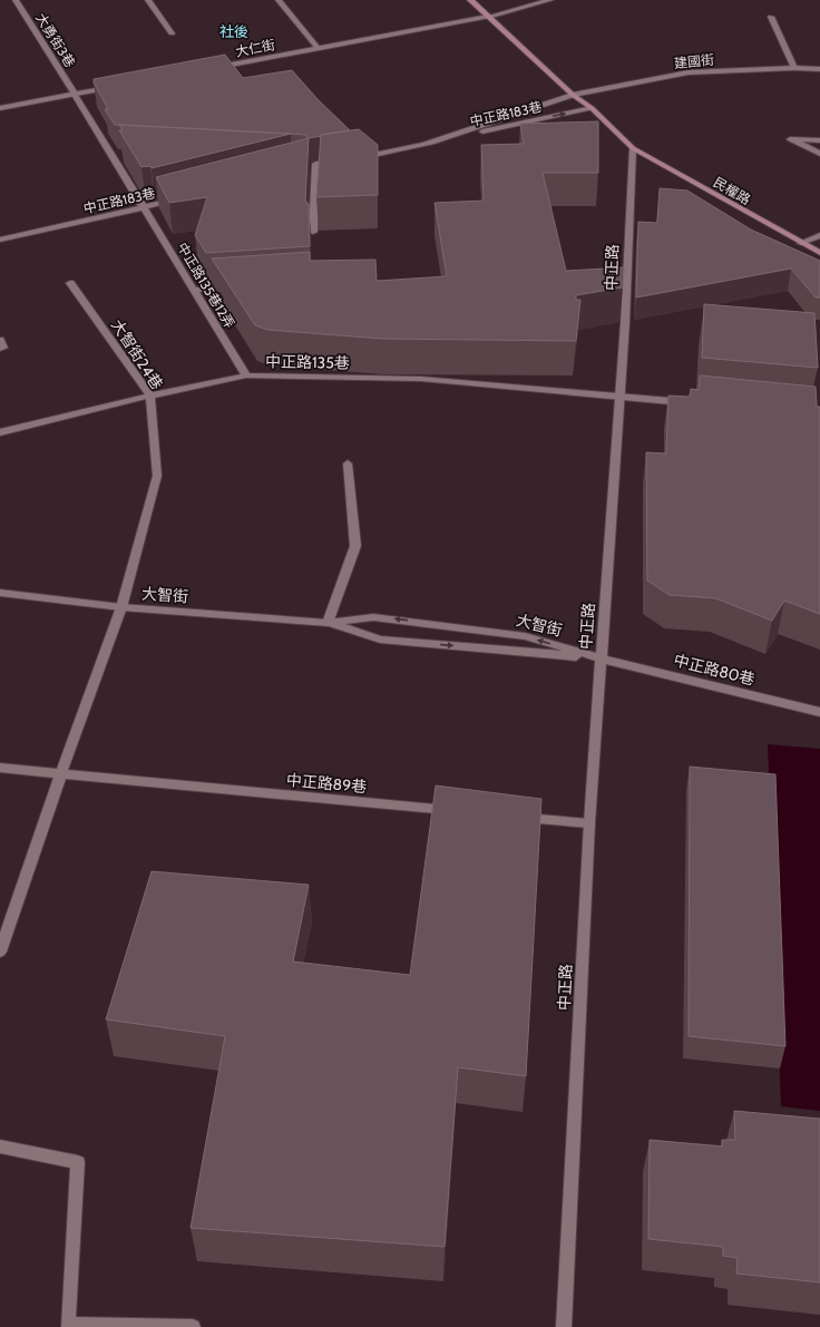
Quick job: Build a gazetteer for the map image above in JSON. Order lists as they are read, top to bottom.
{
  "streets": {
    "main road": ["民權路"],
    "street": [
      "大勇街3巷",
      "大仁街",
      "建國街",
      "中正路183巷",
      "中正路",
      "中正路135巷12弄",
      "大智街24巷",
      "中正路135巷",
      "大智街",
      "中正路80巷",
      "中正路89巷"
    ]
  },
  "crossings": [
    ["大勇街3巷", "中正路135巷12弄"],
    ["建國街", "中正路183巷"],
    ["中正路183巷", "中正路135巷12弄"],
    ["民權路", "中正路"],
    ["中正路", "中正路135巷"],
    ["中正路", "大智街"],
    ["中正路", "中正路80巷"],
    ["中正路135巷12弄", "中正路135巷"],
    ["大智街24巷", "中正路135巷"],
    ["大智街24巷", "大智街"],
    ["大智街", "中正路80巷"]
  ],
  "districts": ["社後"]
}
